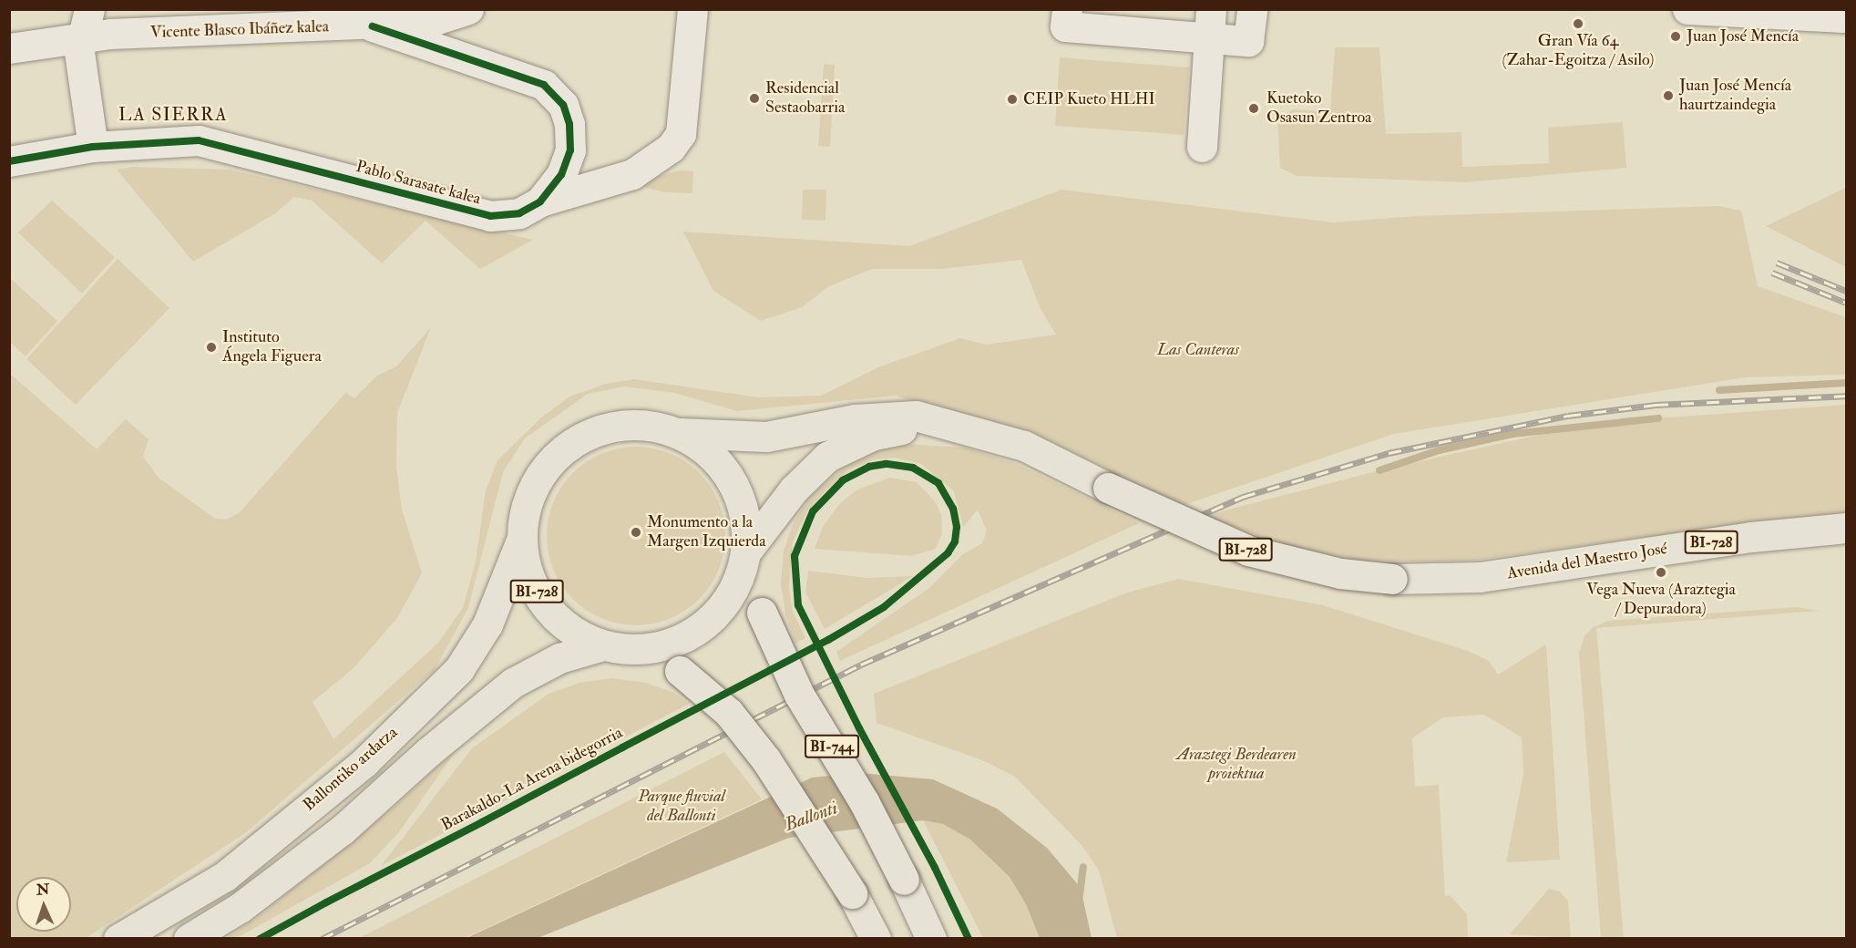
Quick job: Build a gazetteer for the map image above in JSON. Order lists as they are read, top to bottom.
{
  "streets": {
    "main road": [
      "BI-728",
      "Avenida del Maestro José",
      "BI-744",
      "Ballontiko ardatza"
    ],
    "street": ["Vicente Blasco Ibáñez kalea", "Pablo Sarasate kalea"],
    "cycle path": ["Barakaldo-La Arena bidegorria"]
  },
  "crossings": [
    ["Vicente Blasco Ibáñez kalea", "Pablo Sarasate kalea"],
    ["BI-728", "Avenida del Maestro José"],
    ["BI-728", "BI-744"],
    ["BI-728", "Ballontiko ardatza"]
  ],
  "districts": ["LA SIERRA"],
  "water": ["Ballonti"],
  "parks": ["Las Canteras", "Araztegi Berdearen proiektua", "Parque fluvial del Ballonti"],
  "places": [
    "Gran Vía 64 (Zahar-Egoitza / Asilo)",
    "Juan José Mencía",
    "Juan José Mencía haurtzaindegia",
    "Residencial Sestaobarria",
    "CEIP Kueto HLHI",
    "Kuetoko Osasun Zentroa",
    "Instituto Ángela Figuera",
    "Monumento a la Margen Izquierda",
    "Vega Nueva (Araztegia / Depuradora)"
  ],
  "north": "top"
}
